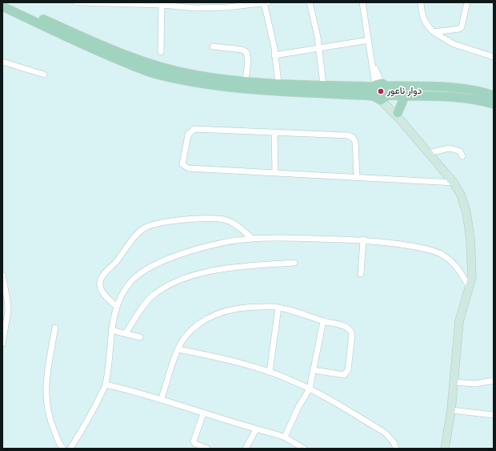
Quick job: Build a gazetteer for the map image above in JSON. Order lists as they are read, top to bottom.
{
  "places": ["دوار ناعور"]
}
